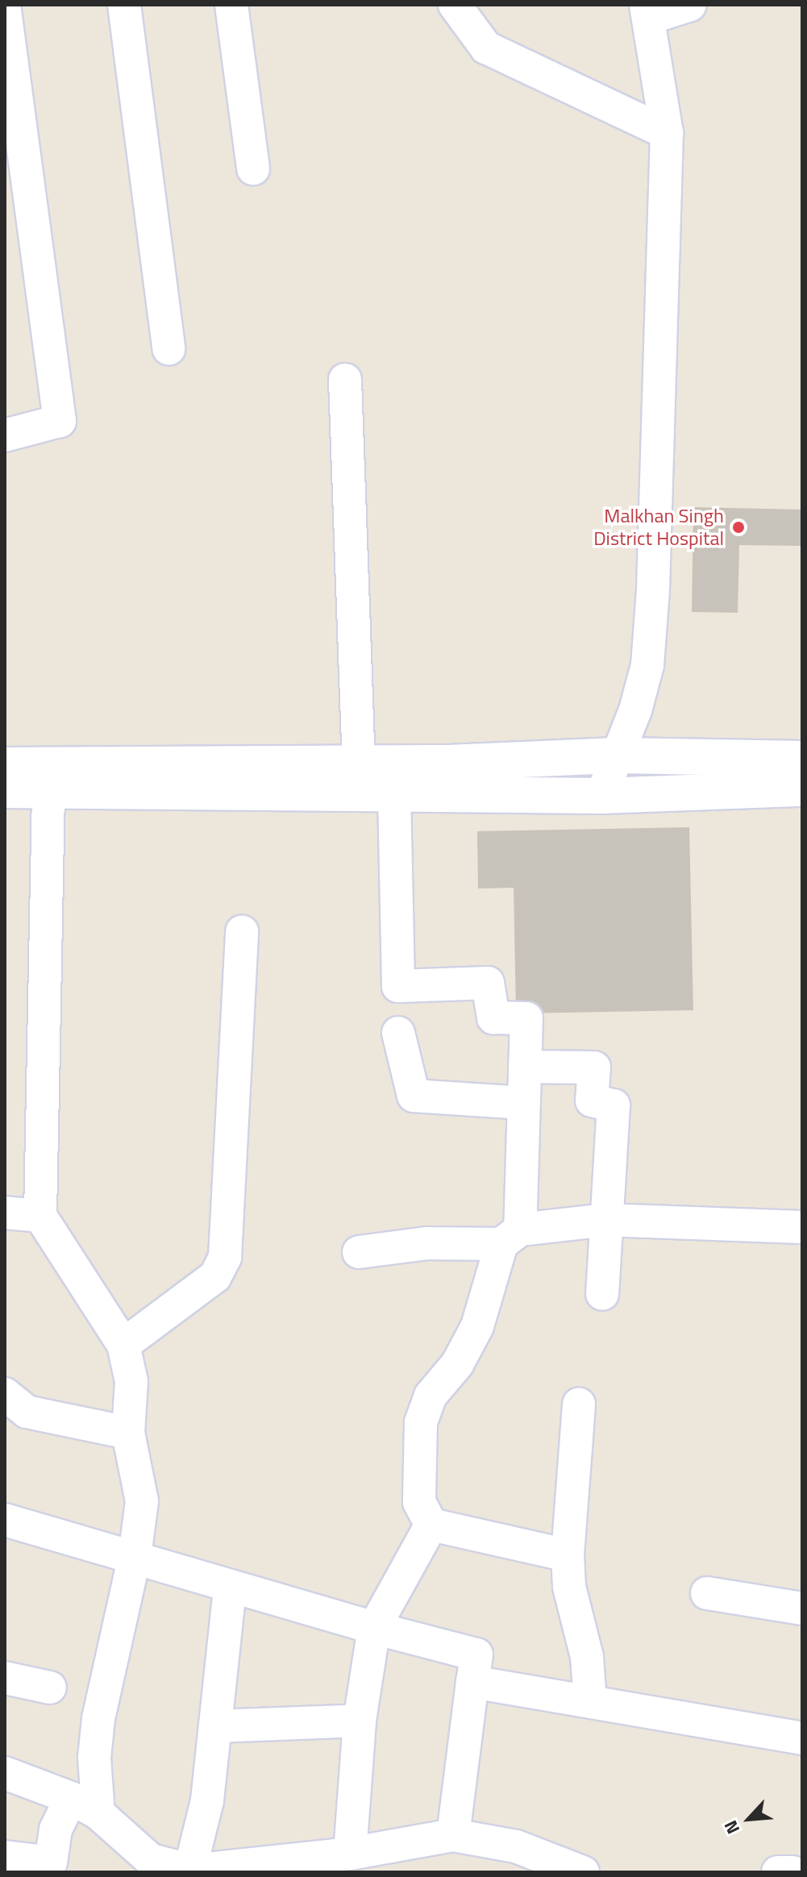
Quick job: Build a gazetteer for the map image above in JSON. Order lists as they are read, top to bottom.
{
  "places": ["Malkhan Singh District Hospital"],
  "north": "bottom left"
}
